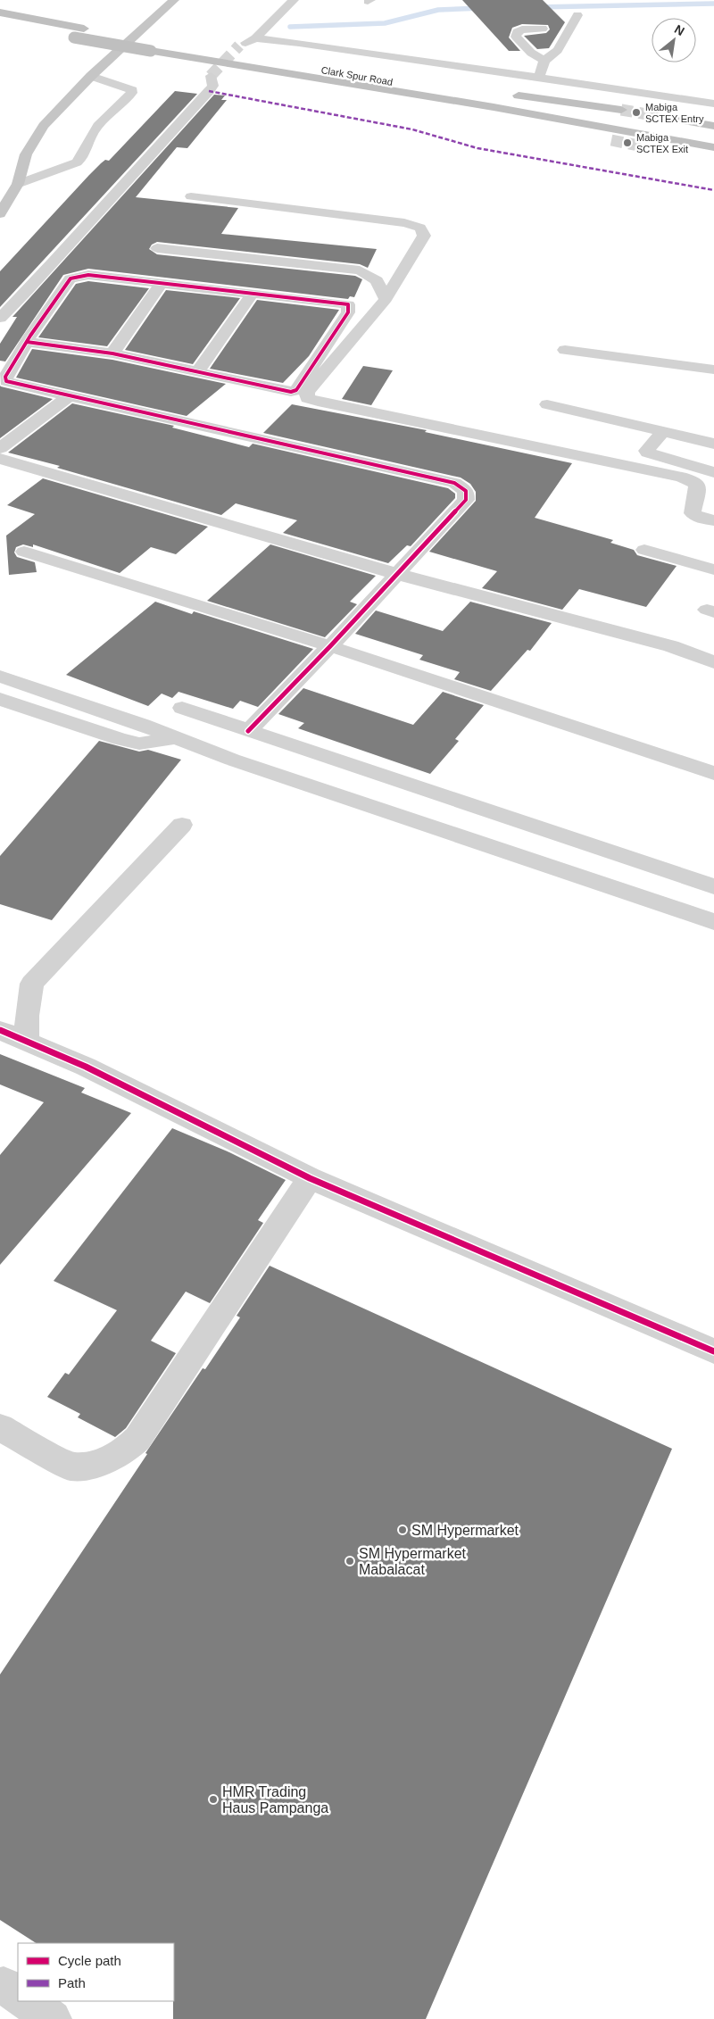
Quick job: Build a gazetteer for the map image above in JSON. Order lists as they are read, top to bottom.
{
  "streets": {
    "highway": ["Clark Spur Road"]
  },
  "places": [
    "Mabiga SCTEX Entry",
    "Mabiga SCTEX Exit",
    "SM Hypermarket",
    "SM Hypermarket Mabalacat",
    "HMR Trading Haus Pampanga"
  ],
  "legend": ["Cycle path", "Path"],
  "north": "top right"
}
